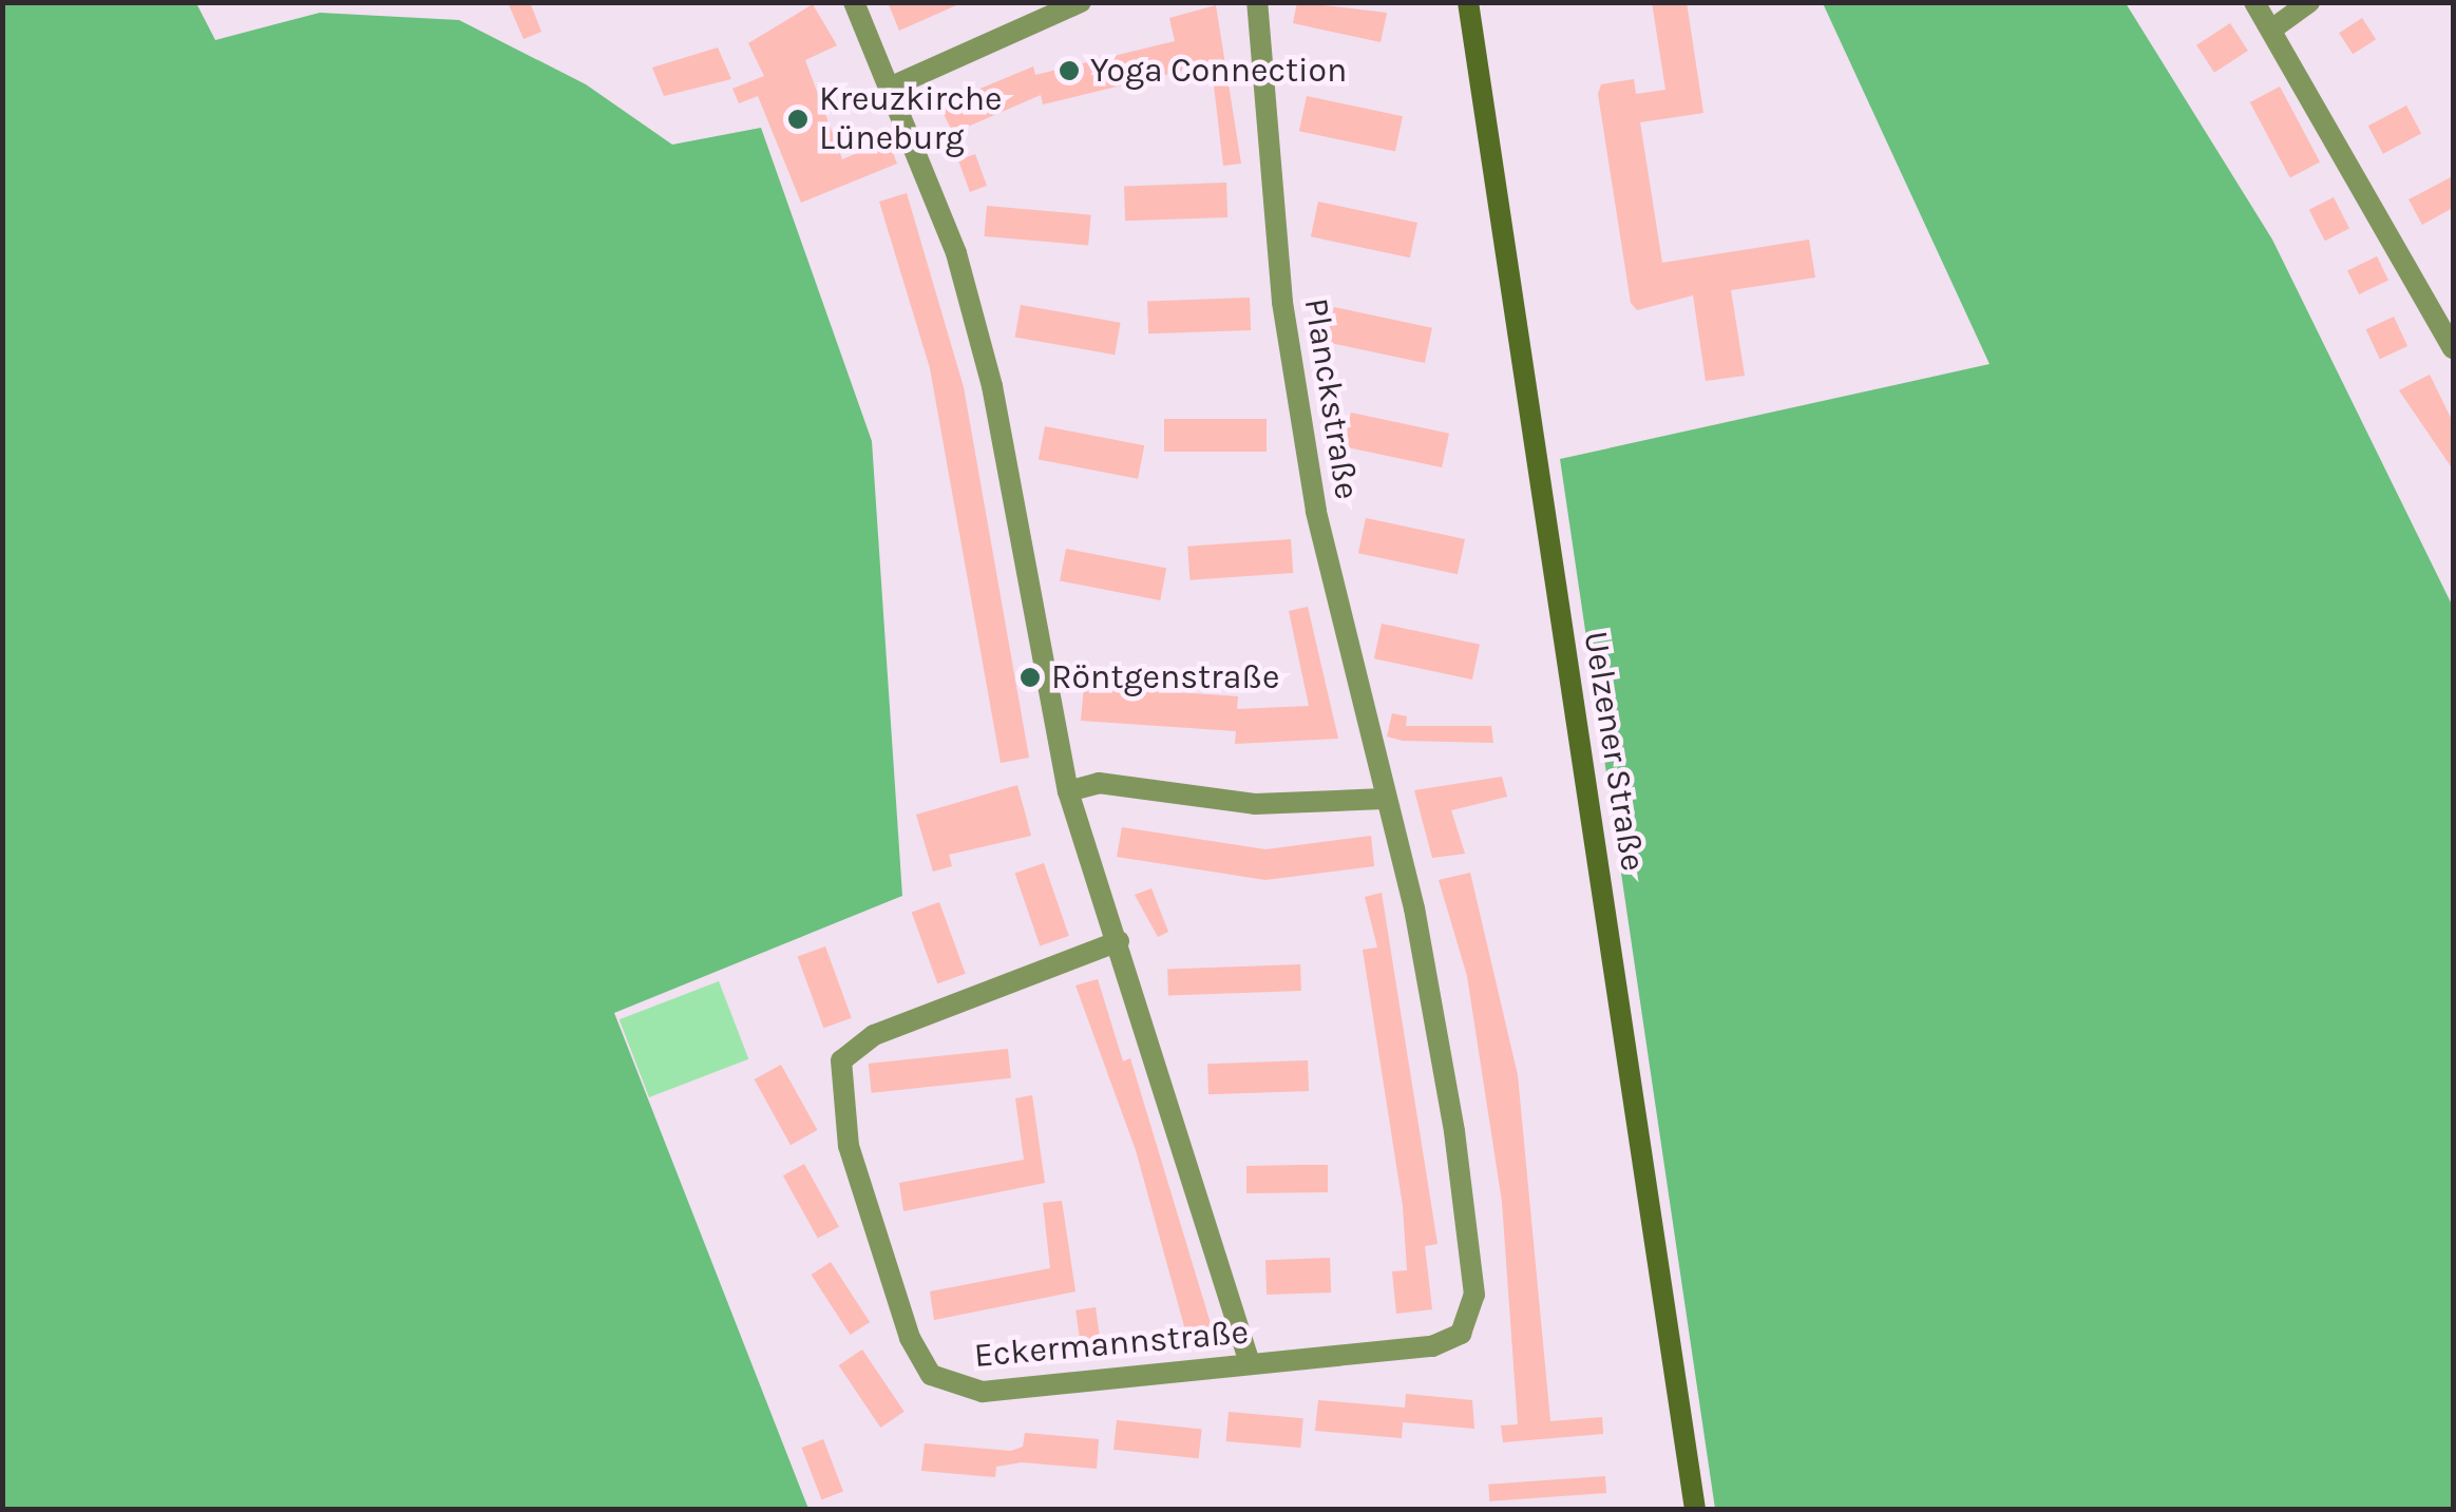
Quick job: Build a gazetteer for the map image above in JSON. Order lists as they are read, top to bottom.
{
  "streets": {
    "main road": ["Uelzener Straße"],
    "street": ["Planckstraße", "Eckermannstraße"]
  },
  "crossings": [
    ["Planckstraße", "Eckermannstraße"]
  ],
  "places": ["Yoga Connection", "Kreuzkirche Lüneburg", "Röntgenstraße"]
}
